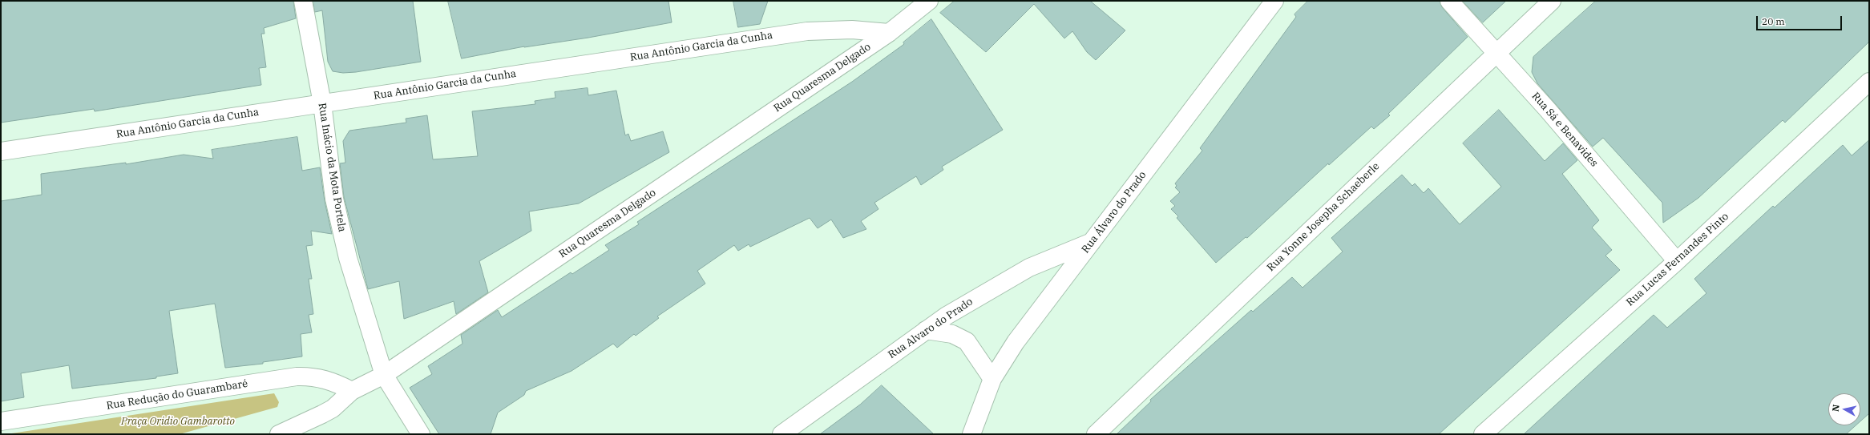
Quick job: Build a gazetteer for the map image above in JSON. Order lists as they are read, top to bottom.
{
  "streets": {
    "street": [
      "Rua Antônio Garcia da Cunha",
      "Rua Quaresma Delgado",
      "Rua Sá e Benavides",
      "Rua Inácio da Mota Portela",
      "Rua Álvaro do Prado",
      "Rua Yonne Josepha Schaeberle",
      "Rua Lucas Fernandes Pinto",
      "Rua Alvaro do Prado",
      "Rua Redução do Guarambaré"
    ]
  },
  "crossings": [
    ["Rua Antônio Garcia da Cunha", "Rua Quaresma Delgado"],
    ["Rua Antônio Garcia da Cunha", "Rua Inácio da Mota Portela"],
    ["Rua Quaresma Delgado", "Rua Inácio da Mota Portela"],
    ["Rua Quaresma Delgado", "Rua Redução do Guarambaré"],
    ["Rua Sá e Benavides", "Rua Yonne Josepha Schaeberle"],
    ["Rua Sá e Benavides", "Rua Lucas Fernandes Pinto"],
    ["Rua Álvaro do Prado", "Rua Alvaro do Prado"]
  ],
  "parks": ["Praça Oridio Gambarotto"],
  "scale_bar": "20 m",
  "north": "left"
}
